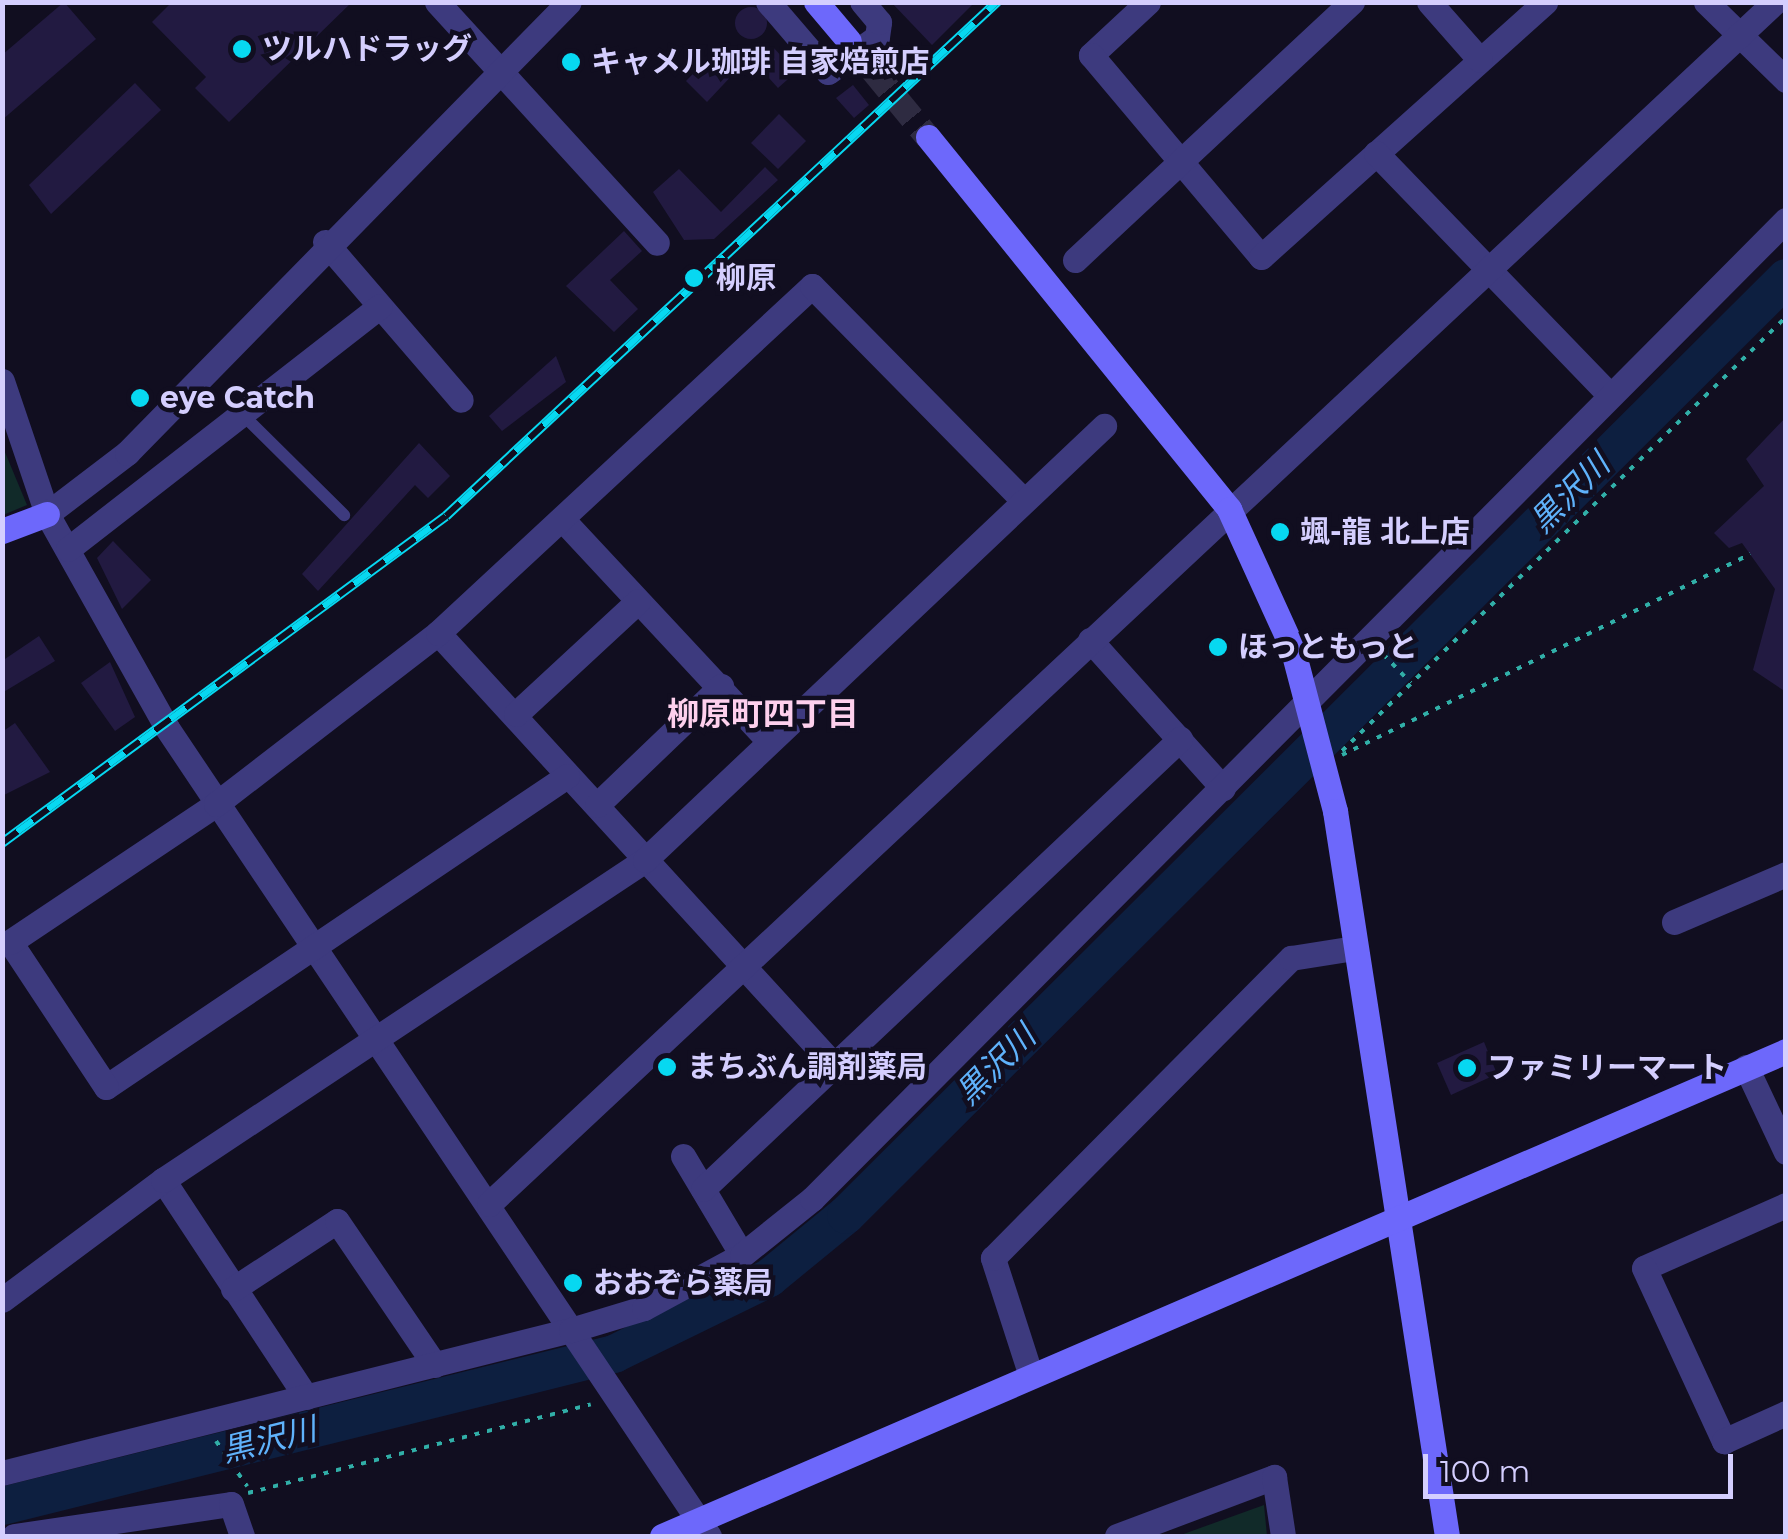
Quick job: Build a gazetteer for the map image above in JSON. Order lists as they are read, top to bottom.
{
  "districts": ["柳原町四丁目"],
  "water": ["黒沢川"],
  "places": [
    "ツルハドラッグ",
    "キャメル珈琲 自家焙煎店",
    "柳原",
    "eye Catch",
    "颯-龍 北上店",
    "ほっともっと",
    "まちぶん調剤薬局",
    "ファミリーマート",
    "おおぞら薬局"
  ],
  "scale_bar": "100 m"
}
